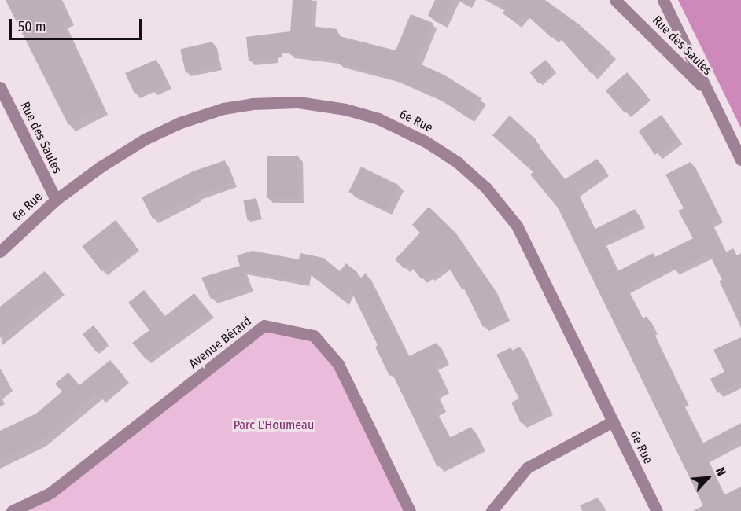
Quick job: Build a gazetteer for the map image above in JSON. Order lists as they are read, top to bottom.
{
  "streets": {
    "street": ["Rue des Saules", "6e Rue", "Avenue Bérard"]
  },
  "crossings": [
    ["Rue des Saules", "6e Rue"]
  ],
  "parks": ["Parc L'Houmeau"],
  "scale_bar": "50 m",
  "north": "top right"
}
